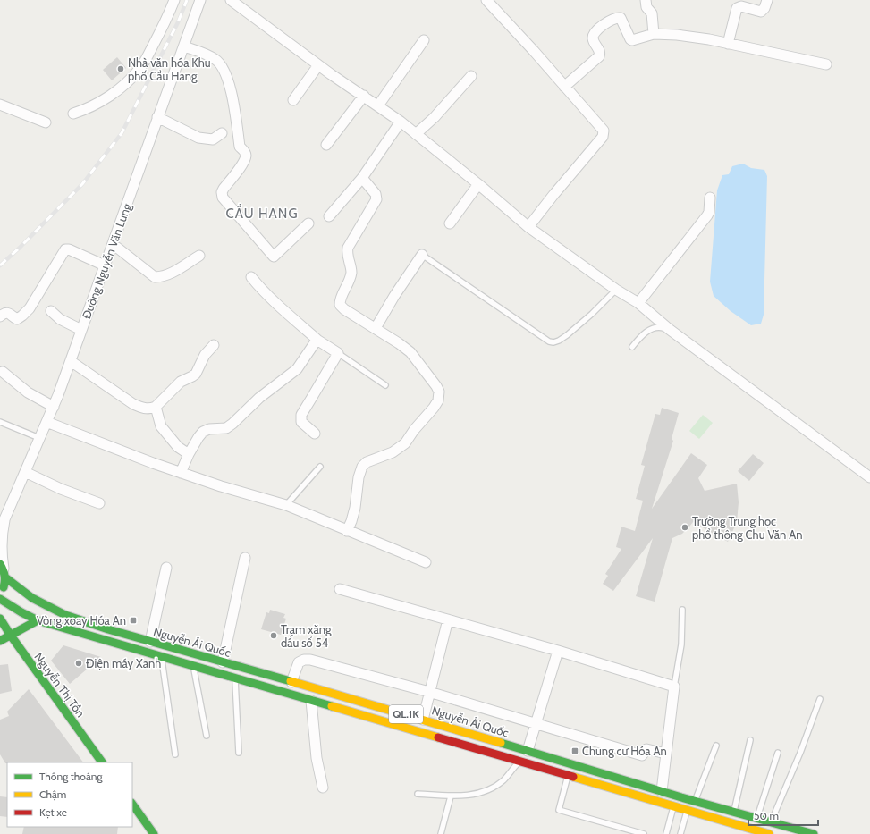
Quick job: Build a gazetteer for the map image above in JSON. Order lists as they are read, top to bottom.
{
  "streets": {
    "main road": ["Nguyễn Ái Quốc", "Nguyễn Thị Tồn", "QL.1K"],
    "street": ["Đường Nguyễn Văn Lung"]
  },
  "crossings": [
    ["Đường Nguyễn Văn Lung", "Nguyễn Ái Quốc"]
  ],
  "districts": ["CẦU HANG"],
  "places": {
    "other": [
      "Nhà văn hóa Khu phố Cầu Hang",
      "Trường Trung học phổ thông Chu Văn An",
      "Trạm xăng dầu số 54",
      "Điện máy Xanh"
    ],
    "transit": ["Vòng xoay Hóa An", "Chung cư Hóa An"]
  },
  "legend": ["Thông thoáng", "Chậm", "Kẹt xe"],
  "scale_bar": "50 m"
}
